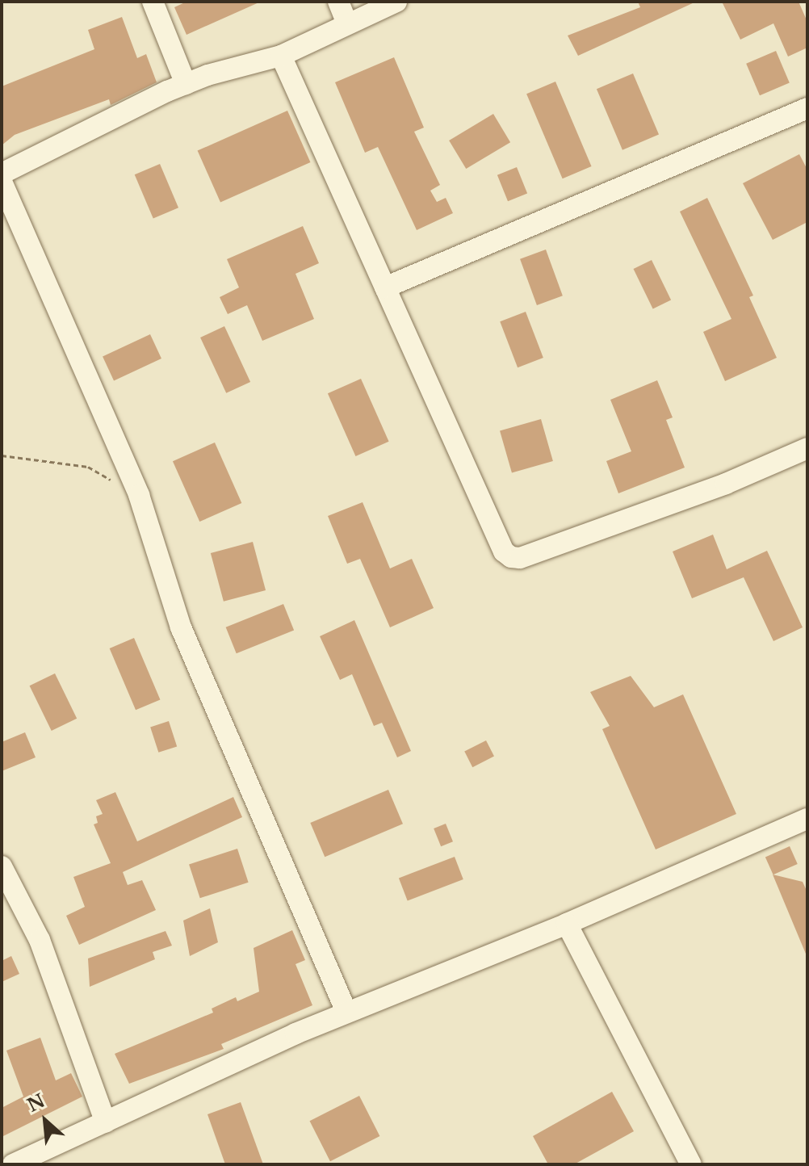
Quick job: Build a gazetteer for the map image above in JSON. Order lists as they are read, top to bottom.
{
  "north": "top left"
}
